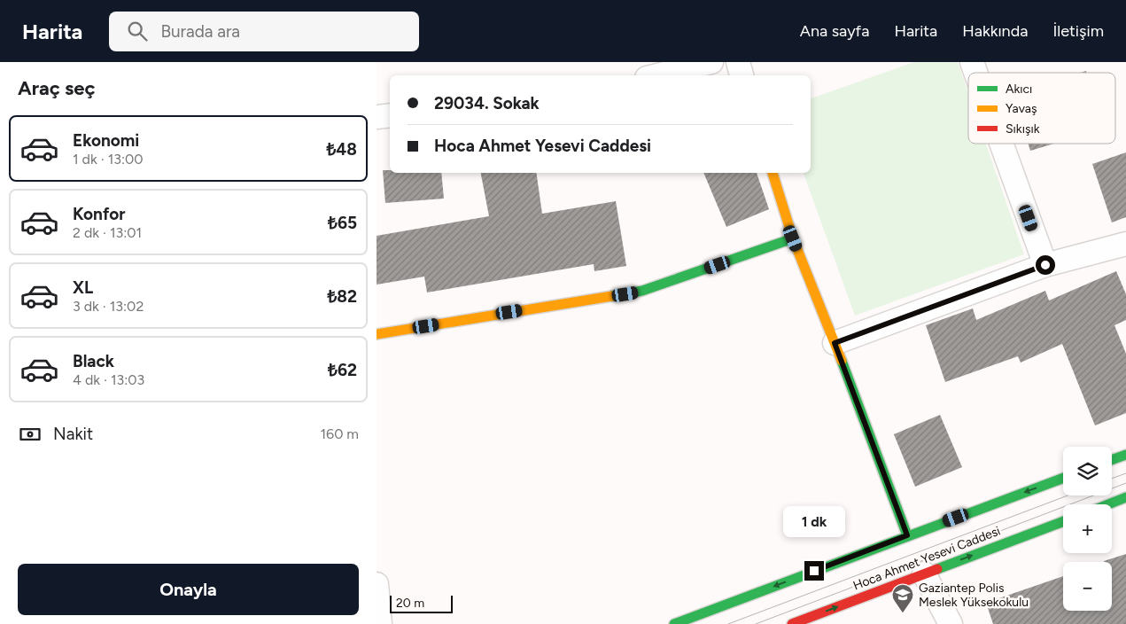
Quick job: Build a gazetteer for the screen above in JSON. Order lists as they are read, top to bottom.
{
  "streets": {
    "street": ["Hoca Ahmet Yesevi Caddesi"]
  },
  "places": {
    "school or university": ["Gaziantep Polis Meslek Yüksekokulu"]
  },
  "legend": ["Akıcı", "Yavaş", "Sıkışık"],
  "scale_bar": "20 m",
  "page": {
    "header": "Harita",
    "search": "Burada ara",
    "nav": [
      "Ana sayfa",
      "Harita",
      "Hakkında",
      "İletişim"
    ],
    "heading": "Araç seç",
    "banner": ["29034. Sokak", "Hoca Ahmet Yesevi Caddesi"],
    "list": [
      {
        "name": "Ekonomi",
        "note": "1 dk · 13:00",
        "value": "₺48"
      },
      {
        "name": "Konfor",
        "note": "2 dk · 13:01",
        "value": "₺65"
      },
      {
        "name": "XL",
        "note": "3 dk · 13:02",
        "value": "₺82"
      },
      {
        "name": "Black",
        "note": "4 dk · 13:03",
        "value": "₺62"
      }
    ],
    "pay": ["Nakit", "160 m"],
    "map_buttons": ["+", "−"],
    "bubble": "1 dk",
    "buttons": "Onayla",
    "scale": "20 m"
  }
}
